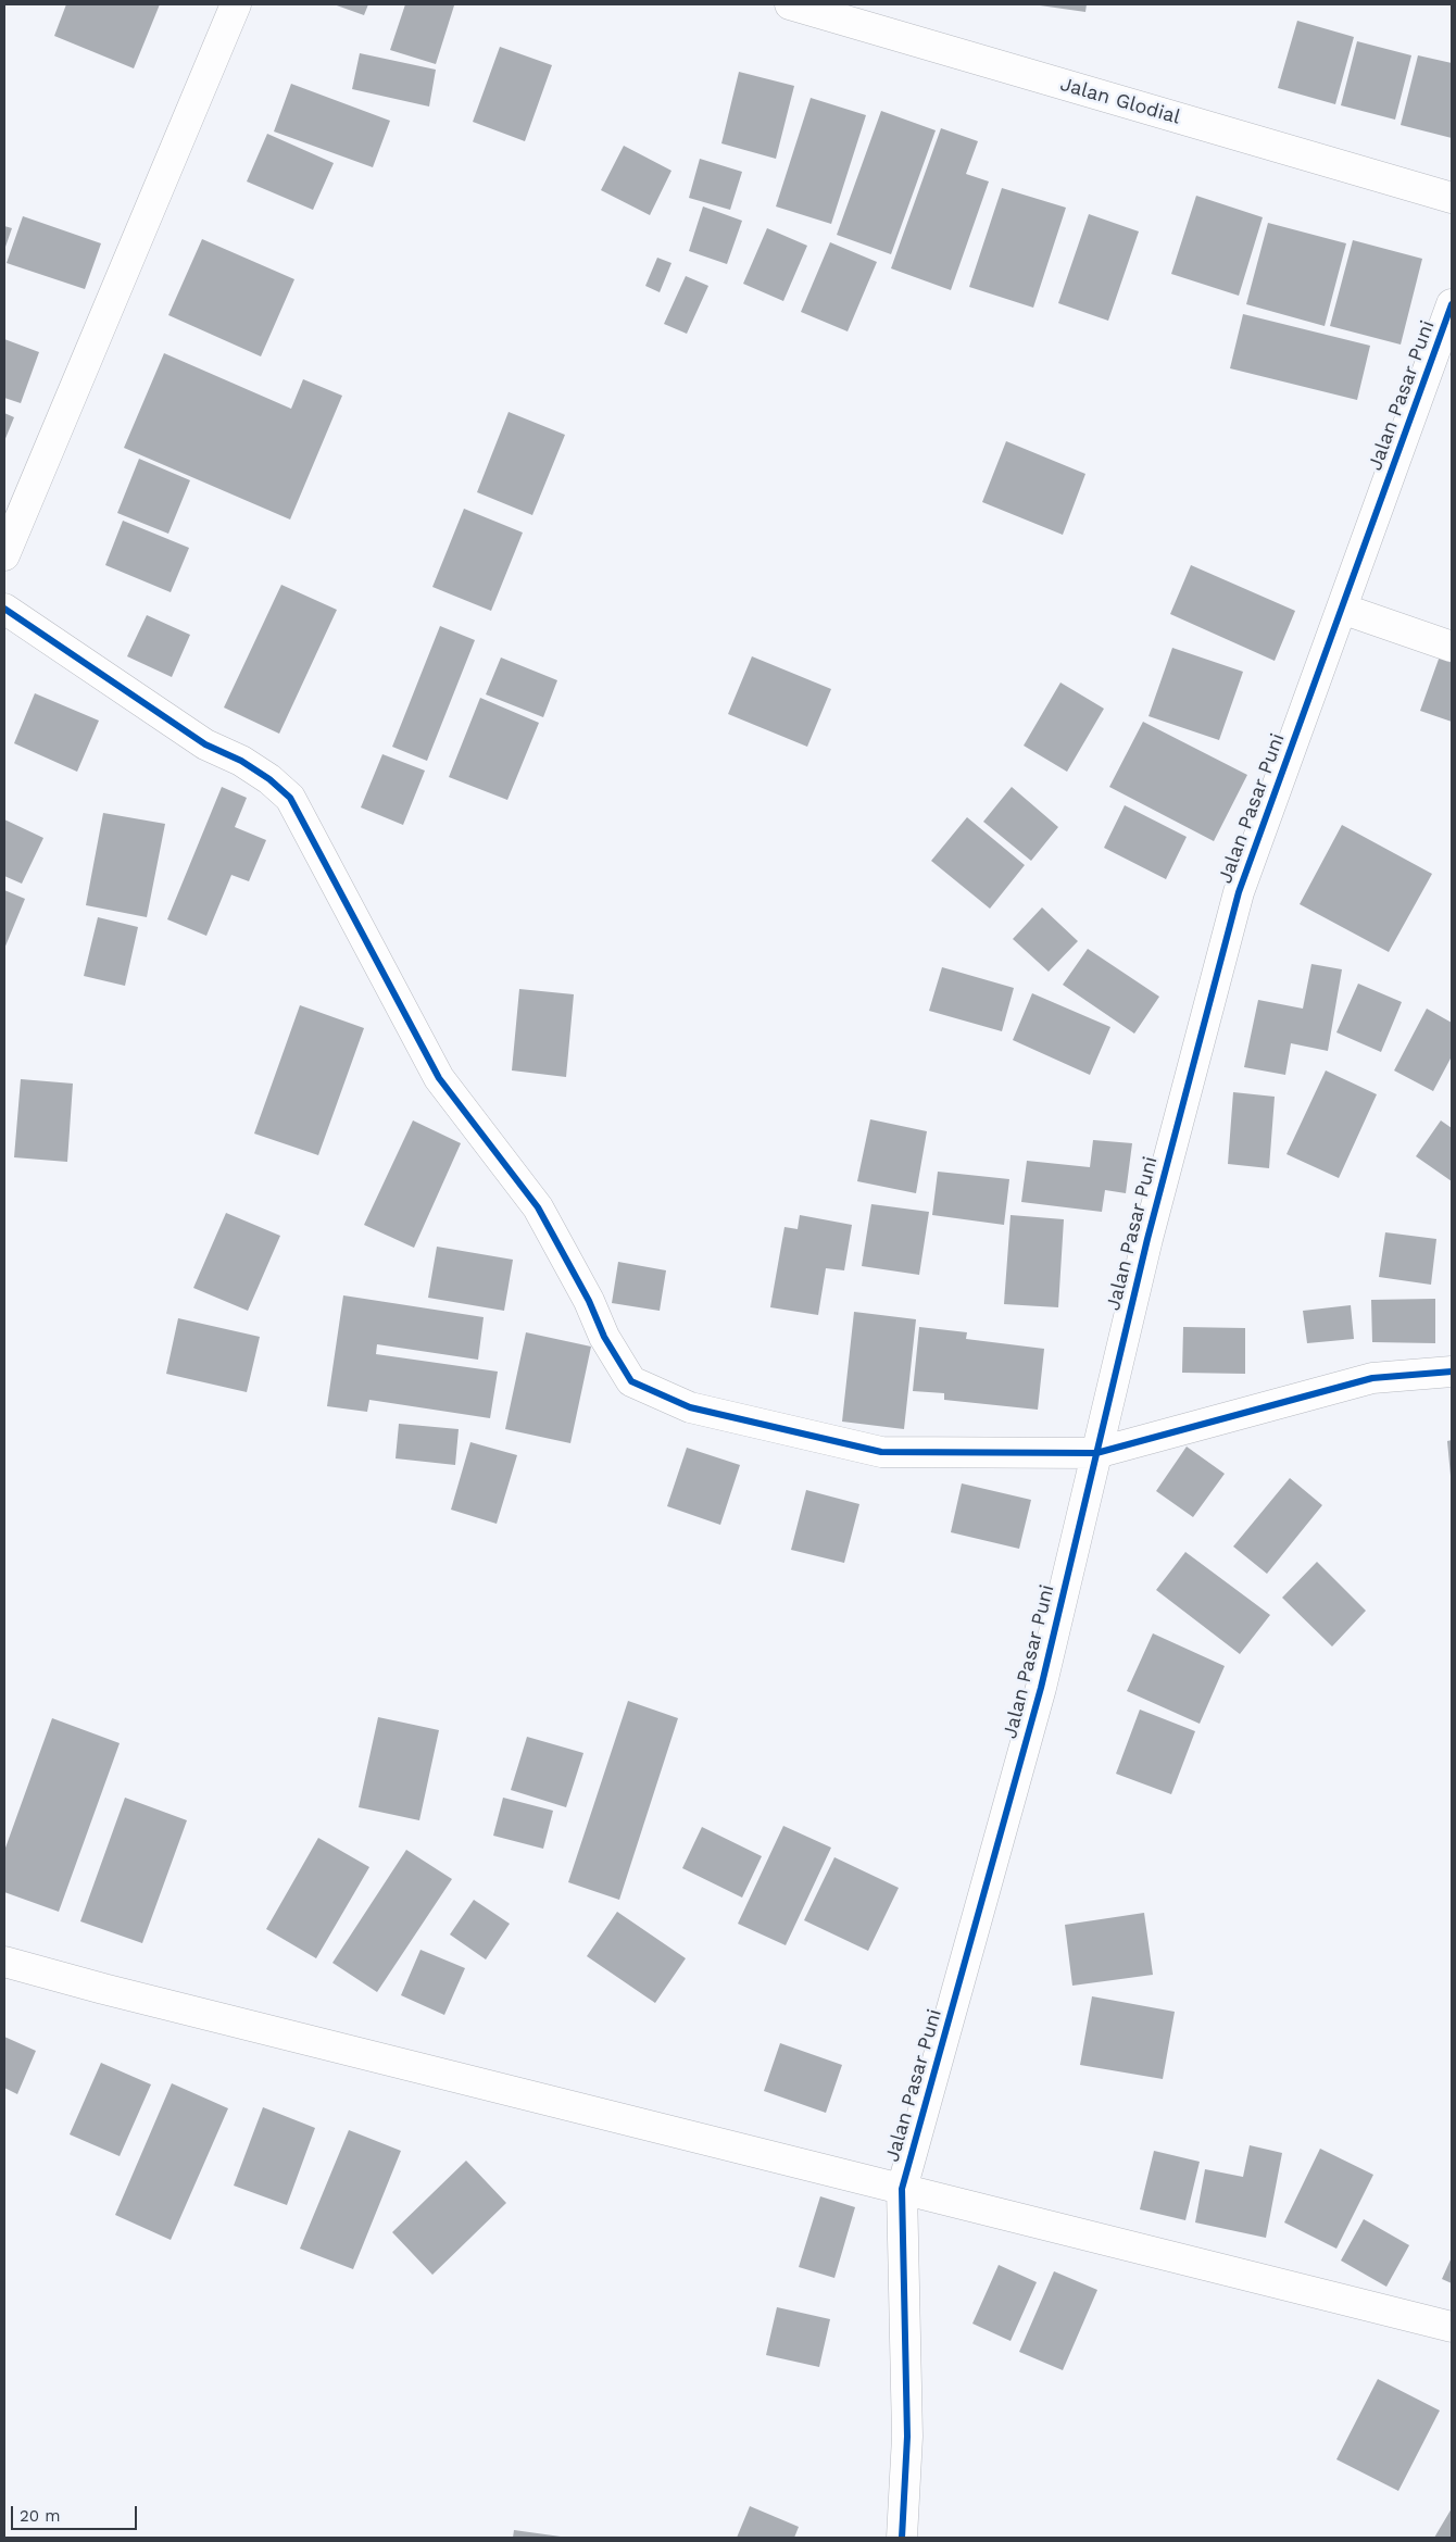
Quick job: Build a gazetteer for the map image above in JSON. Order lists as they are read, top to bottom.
{
  "streets": {
    "street": ["Jalan Glodial", "Jalan Pasar Puni"]
  },
  "scale_bar": "20 m"
}
